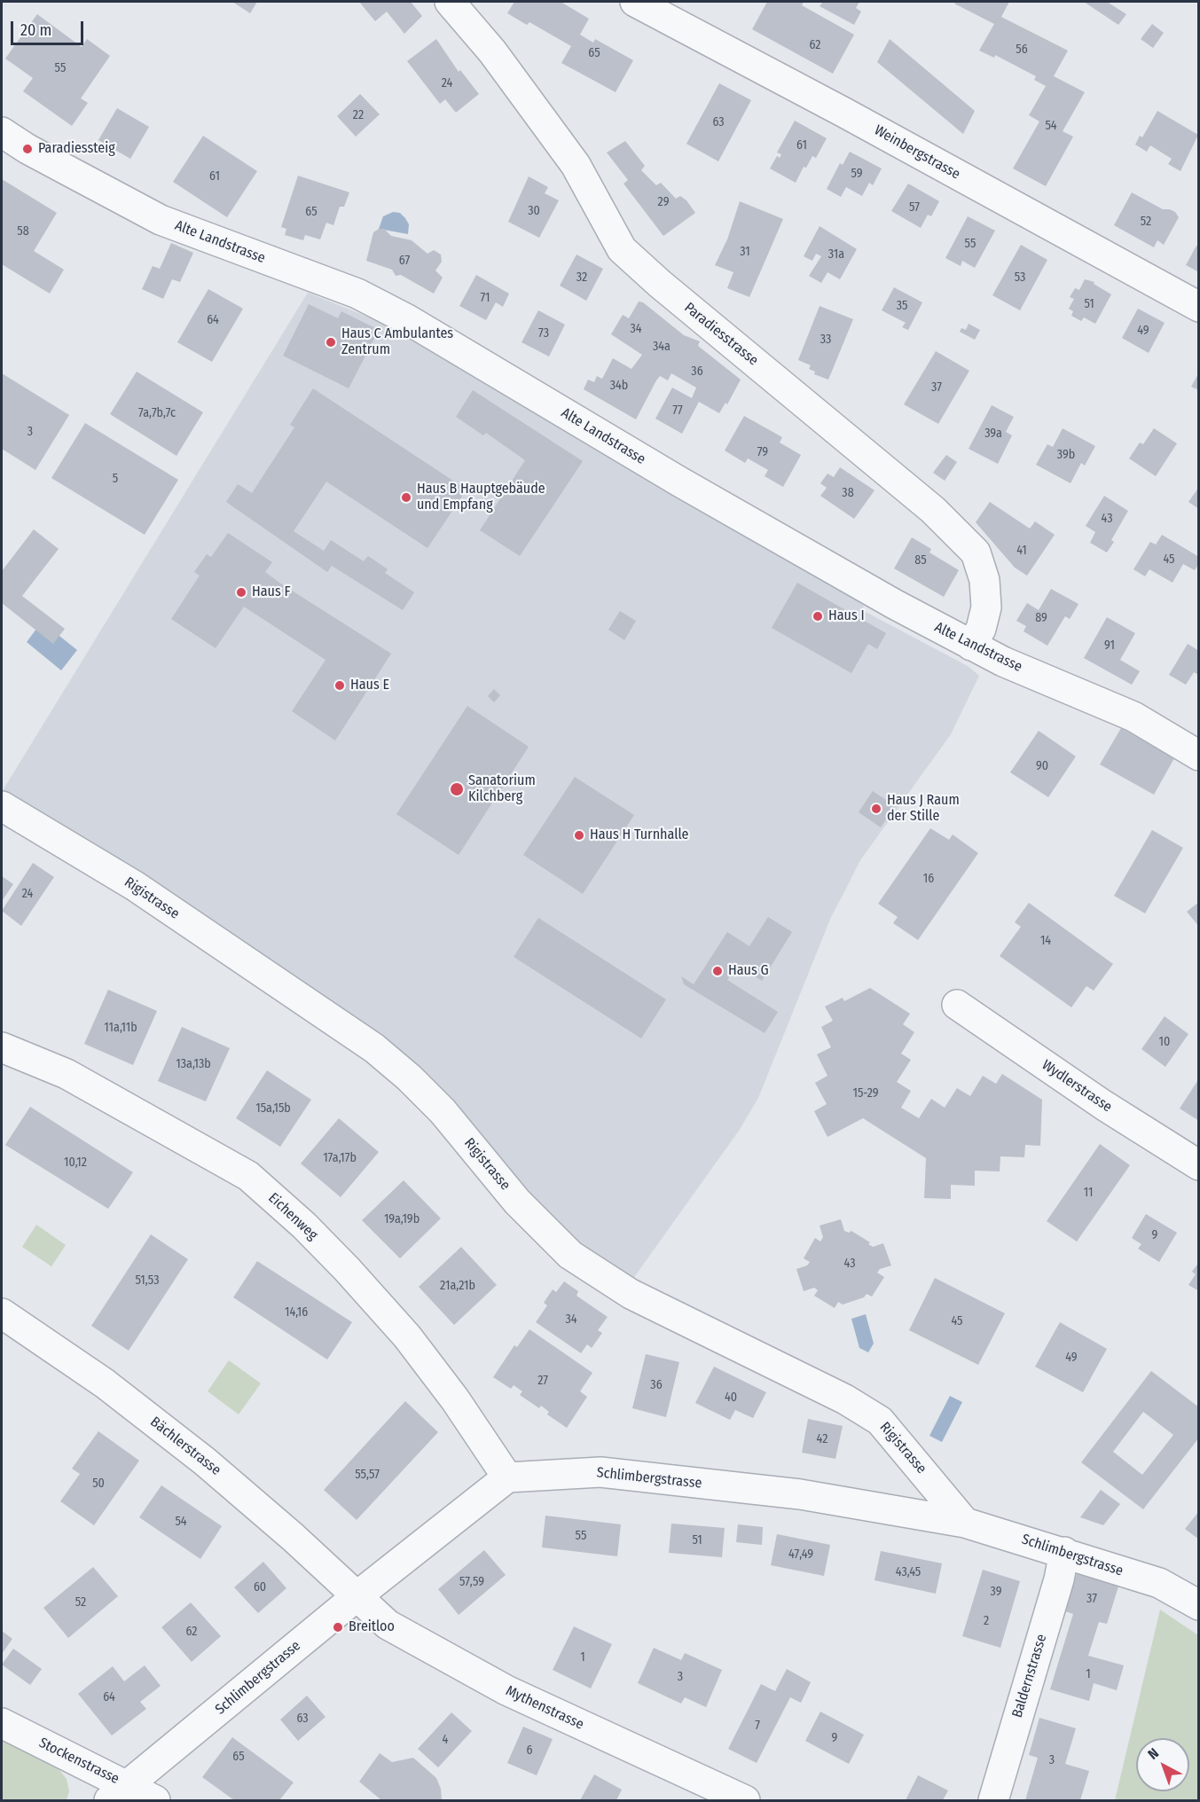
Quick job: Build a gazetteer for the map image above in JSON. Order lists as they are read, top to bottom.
{
  "streets": {
    "street": [
      "Weinbergstrasse",
      "Alte Landstrasse",
      "Paradiesstrasse",
      "Rigistrasse",
      "Wydlerstrasse",
      "Eichenweg",
      "Bächlerstrasse",
      "Schlimbergstrasse",
      "Baldernstrasse",
      "Mythenstrasse",
      "Stockenstrasse"
    ]
  },
  "crossings": [
    ["Alte Landstrasse", "Paradiesstrasse"],
    ["Rigistrasse", "Schlimbergstrasse"],
    ["Eichenweg", "Schlimbergstrasse"],
    ["Bächlerstrasse", "Schlimbergstrasse"],
    ["Bächlerstrasse", "Mythenstrasse"],
    ["Schlimbergstrasse", "Baldernstrasse"],
    ["Schlimbergstrasse", "Mythenstrasse"],
    ["Schlimbergstrasse", "Stockenstrasse"]
  ],
  "places": [
    "Paradiessteig",
    "Haus C Ambulantes Zentrum",
    "Haus B Hauptgebäude und Empfang",
    "Haus F",
    "Haus I",
    "Haus E",
    "Sanatorium Kilchberg",
    "Haus J Raum der Stille",
    "Haus H Turnhalle",
    "Haus G",
    "Breitloo"
  ],
  "house_numbers": [
    "62",
    "56",
    "65",
    "55",
    "24",
    "22",
    "63",
    "54",
    "61",
    "59",
    "61",
    "29",
    "57",
    "30",
    "65",
    "52",
    "58",
    "55",
    "31",
    "31a",
    "67",
    "32",
    "53",
    "71",
    "51",
    "35",
    "64",
    "34",
    "49",
    "73",
    "33",
    "34a",
    "36",
    "34b",
    "37",
    "77",
    "7a,7b,7c",
    "3",
    "39a",
    "79",
    "39b",
    "5",
    "38",
    "43",
    "41",
    "45",
    "85",
    "89",
    "91",
    "90",
    "16",
    "24",
    "14",
    "11a,11b",
    "10",
    "13a,13b",
    "15-29",
    "15a,15b",
    "17a,17b",
    "10,12",
    "11",
    "19a,19b",
    "9",
    "43",
    "51,53",
    "21a,21b",
    "14,16",
    "34",
    "45",
    "49",
    "27",
    "36",
    "40",
    "42",
    "55,57",
    "50",
    "54",
    "55",
    "51",
    "47,49",
    "43,45",
    "57,59",
    "60",
    "39",
    "37",
    "52",
    "2",
    "62",
    "1",
    "1",
    "3",
    "64",
    "63",
    "7",
    "9",
    "4",
    "6",
    "65",
    "3"
  ],
  "scale_bar": "20 m",
  "north": "top left"
}
